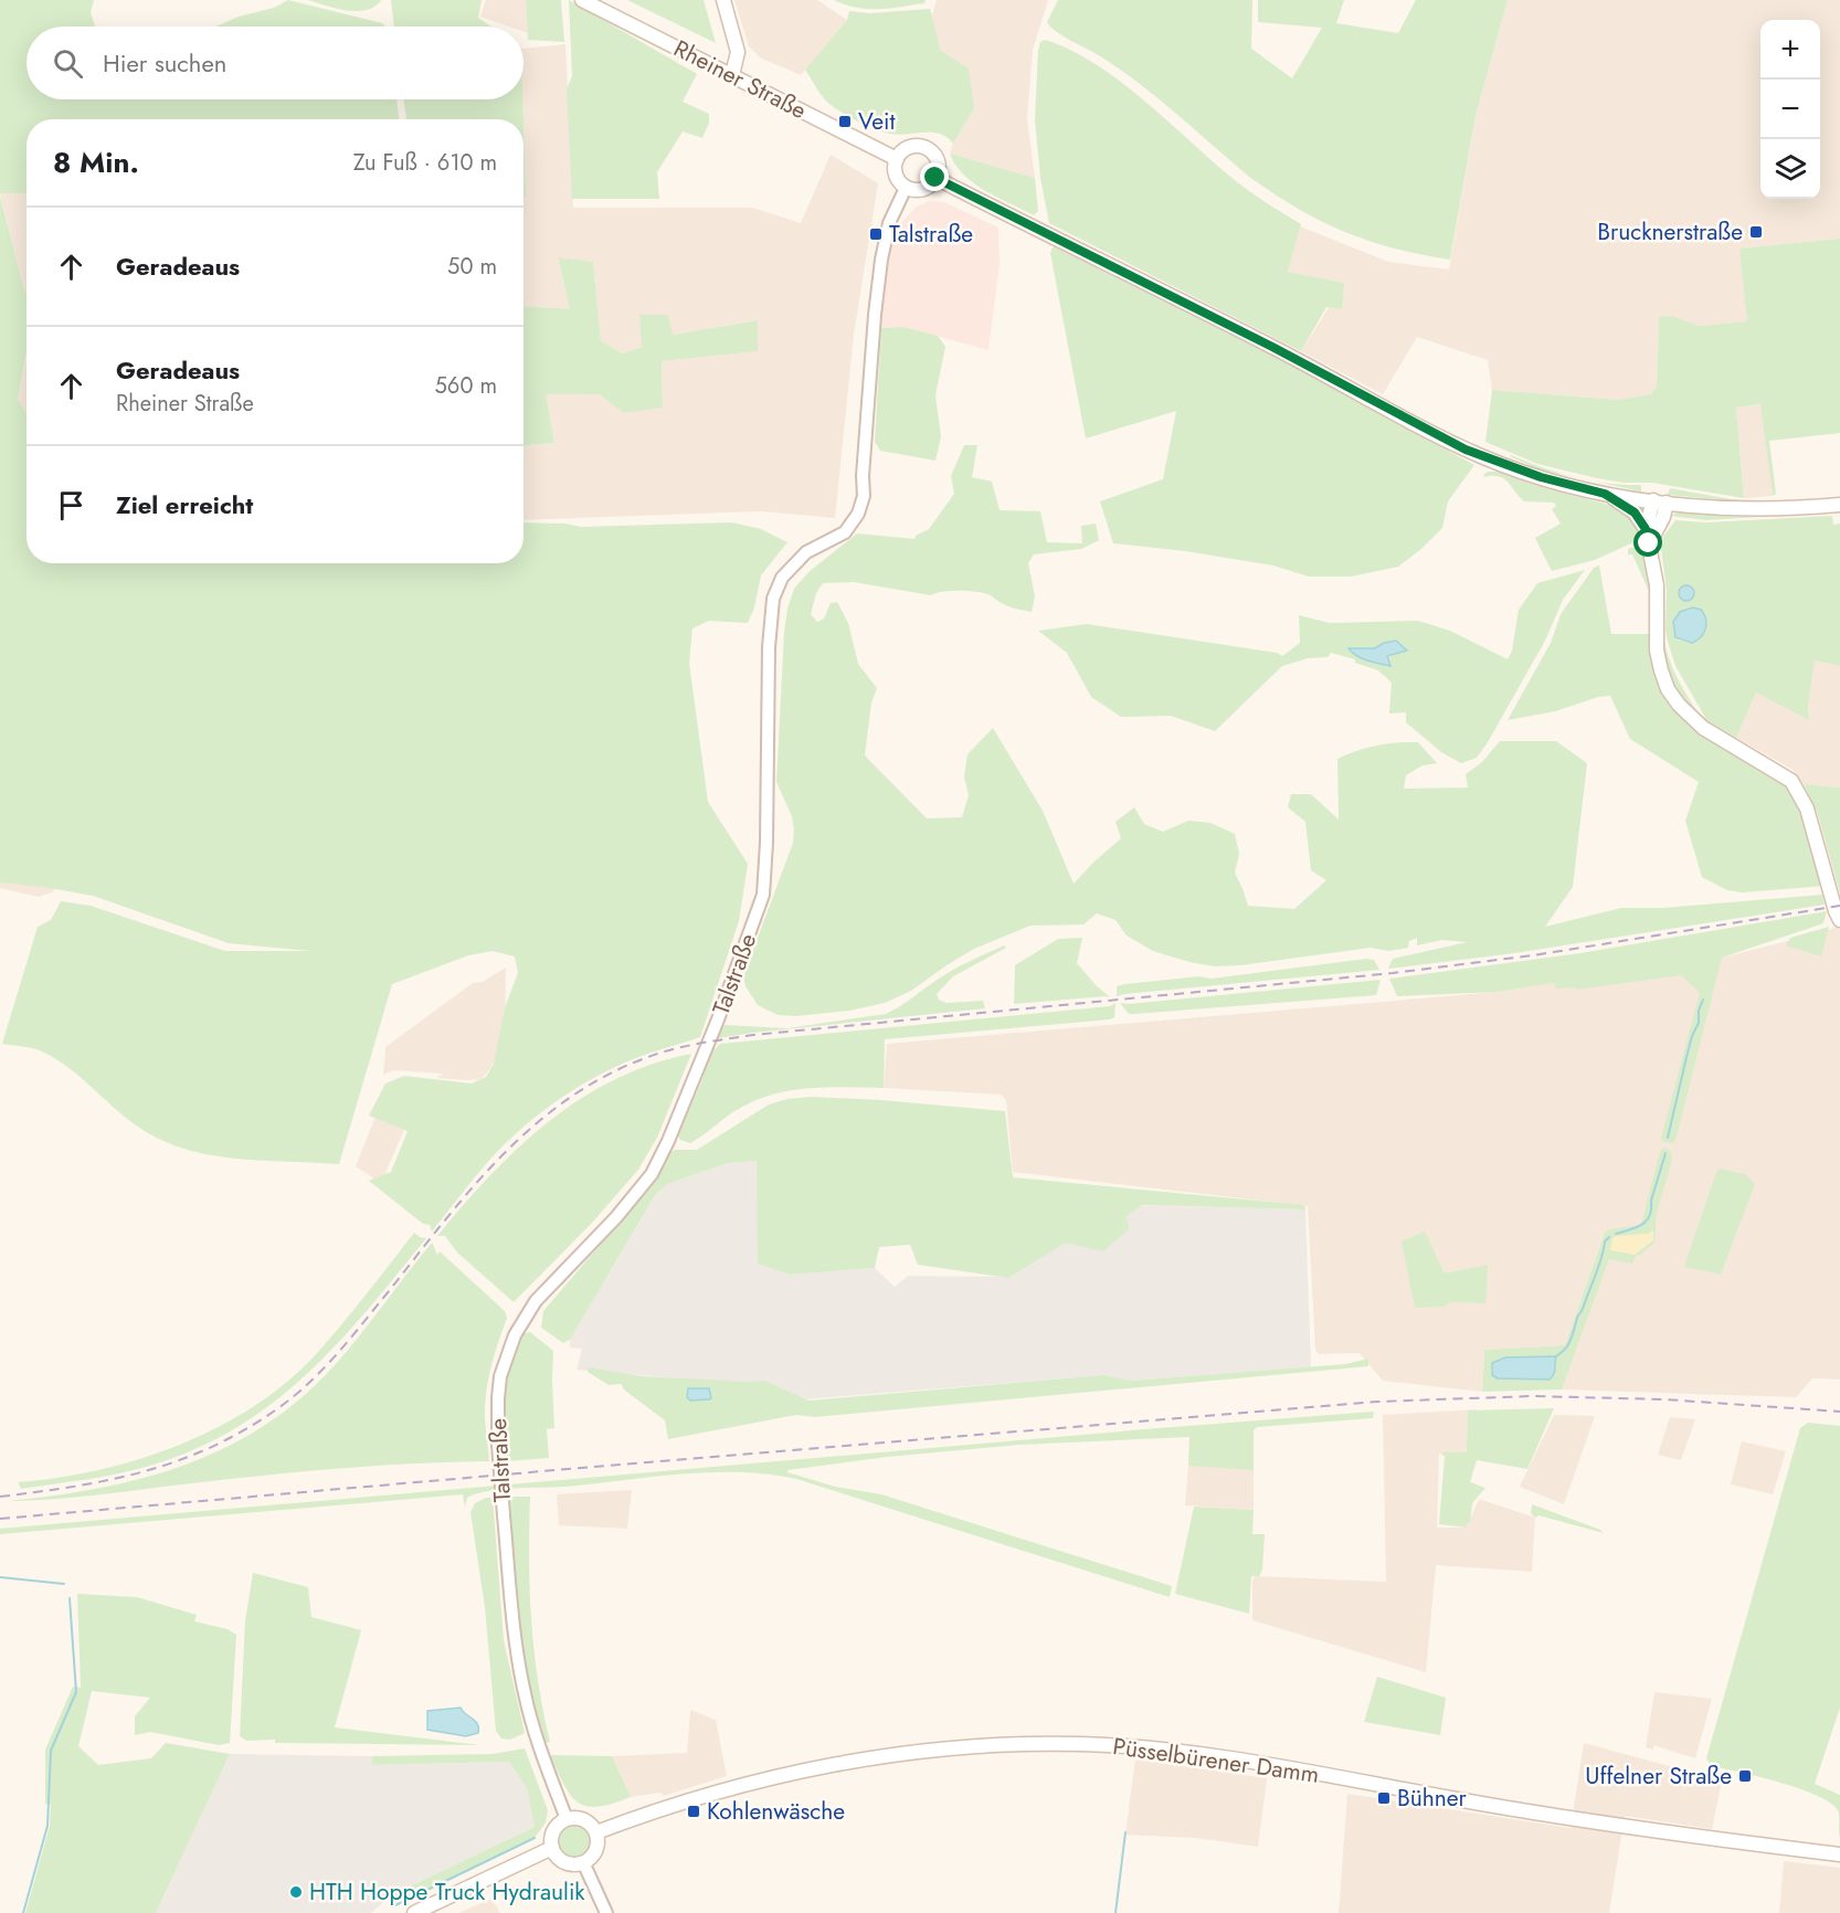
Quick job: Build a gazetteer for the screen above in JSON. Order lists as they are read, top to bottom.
{
  "streets": {
    "main road": ["Rheiner Straße", "Püsselbürener Damm"],
    "street": ["Talstraße"]
  },
  "crossings": [
    ["Rheiner Straße", "Talstraße"],
    ["Talstraße", "Püsselbürener Damm"]
  ],
  "places": {
    "transit": [
      "Veit",
      "Brucknerstraße",
      "Talstraße",
      "Uffelner Straße",
      "Bühner",
      "Kohlenwäsche"
    ],
    "other": ["HTH Hoppe Truck Hydraulik"]
  },
  "page": {
    "map_buttons": ["+", "−"],
    "search": "Hier suchen",
    "heading": ["8 Min.", "Zu Fuß · 610 m"],
    "list": [
      ["Geradeaus", "50 m"],
      ["Geradeaus", "Rheiner Straße", "560 m"],
      "Ziel erreicht"
    ]
  }
}
